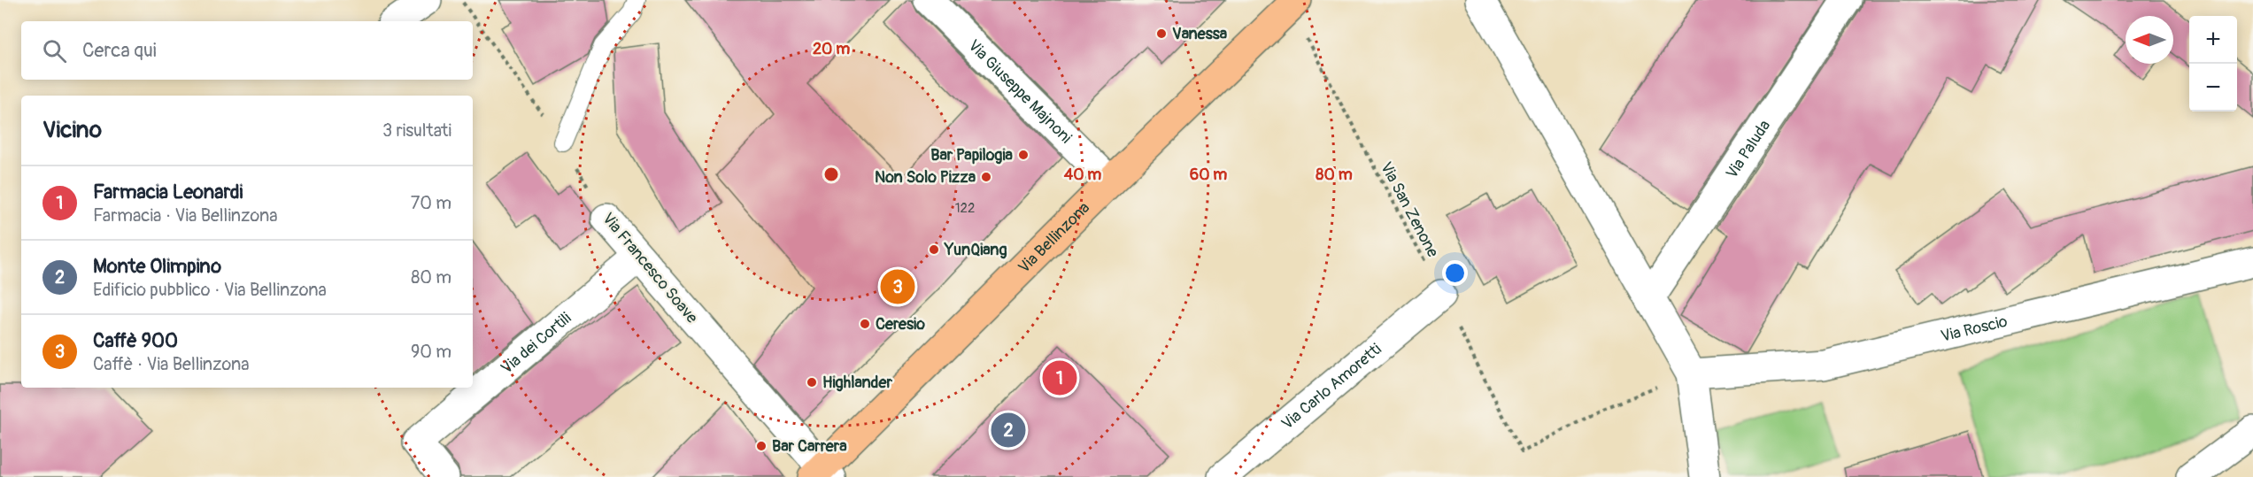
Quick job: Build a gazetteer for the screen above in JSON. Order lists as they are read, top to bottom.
{
  "streets": {
    "main road": ["Via Bellinzona"],
    "street": [
      "Via Giuseppe Majnoni",
      "Via Paluda",
      "Via Francesco Soave",
      "Via Roscio",
      "Via dei Cortili",
      "Via Carlo Amoretti"
    ],
    "path": ["Via San Zenone"]
  },
  "crossings": [
    ["Via Giuseppe Majnoni", "Via Bellinzona"],
    ["Via San Zenone", "Via Bellinzona"],
    ["Via San Zenone", "Via Roscio"],
    ["Via San Zenone", "Via Carlo Amoretti"],
    ["Via Bellinzona", "Via Francesco Soave"],
    ["Via Francesco Soave", "Via dei Cortili"]
  ],
  "places": [
    "Vanessa",
    "Bar Papilogia",
    "Non Solo Pizza",
    "YunQiang",
    "Ceresio",
    "Highlander",
    "Bar Carrera"
  ],
  "house_numbers": ["122"],
  "north": "left",
  "page": {
    "map_buttons": ["+", "−"],
    "search": "Cerca qui",
    "heading": ["Vicino", "3 risultati"],
    "list": [
      {
        "mark": "1",
        "name": "Farmacia Leonardi",
        "note": "Farmacia · Via Bellinzona",
        "value": "70 m"
      },
      {
        "mark": "2",
        "name": "Monte Olimpino",
        "note": "Edificio pubblico · Via Bellinzona",
        "value": "80 m"
      },
      {
        "mark": "3",
        "name": "Caffè 900",
        "note": "Caffè · Via Bellinzona",
        "value": "90 m"
      }
    ],
    "pins": ["3", "1", "2"]
  },
  "rings": [
    "20 m",
    "40 m",
    "60 m",
    "80 m"
  ]
}
